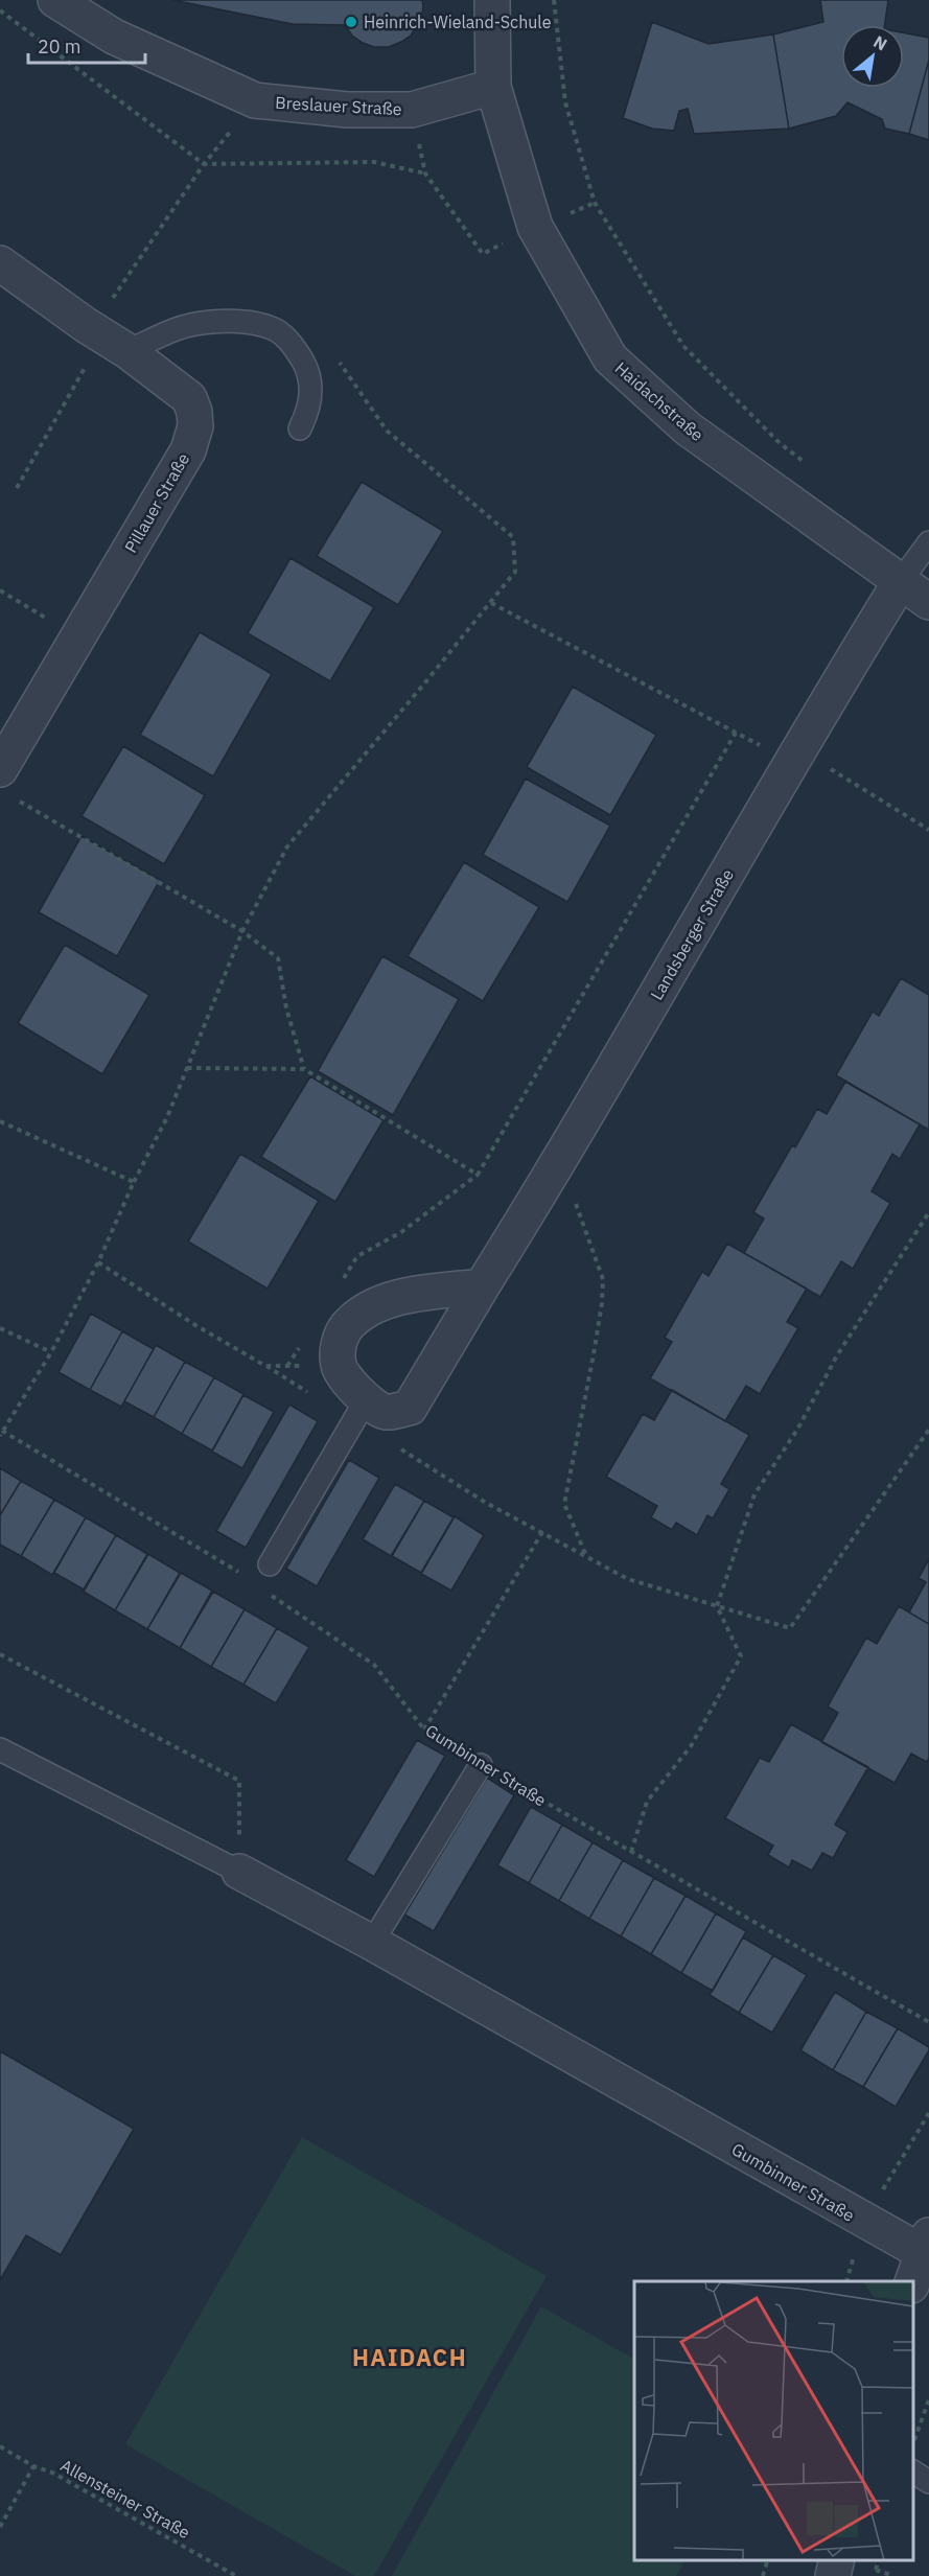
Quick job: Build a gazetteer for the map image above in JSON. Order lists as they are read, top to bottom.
{
  "streets": {
    "street": [
      "Breslauer Straße",
      "Haidachstraße",
      "Pillauer Straße",
      "Landsberger Straße",
      "Gumbinner Straße"
    ],
    "path": ["Allensteiner Straße"]
  },
  "crossings": [
    ["Breslauer Straße", "Haidachstraße"],
    ["Haidachstraße", "Landsberger Straße"]
  ],
  "districts": ["HAIDACH"],
  "places": ["Heinrich-Wieland-Schule"],
  "scale_bar": "20 m",
  "north": "top right"
}
